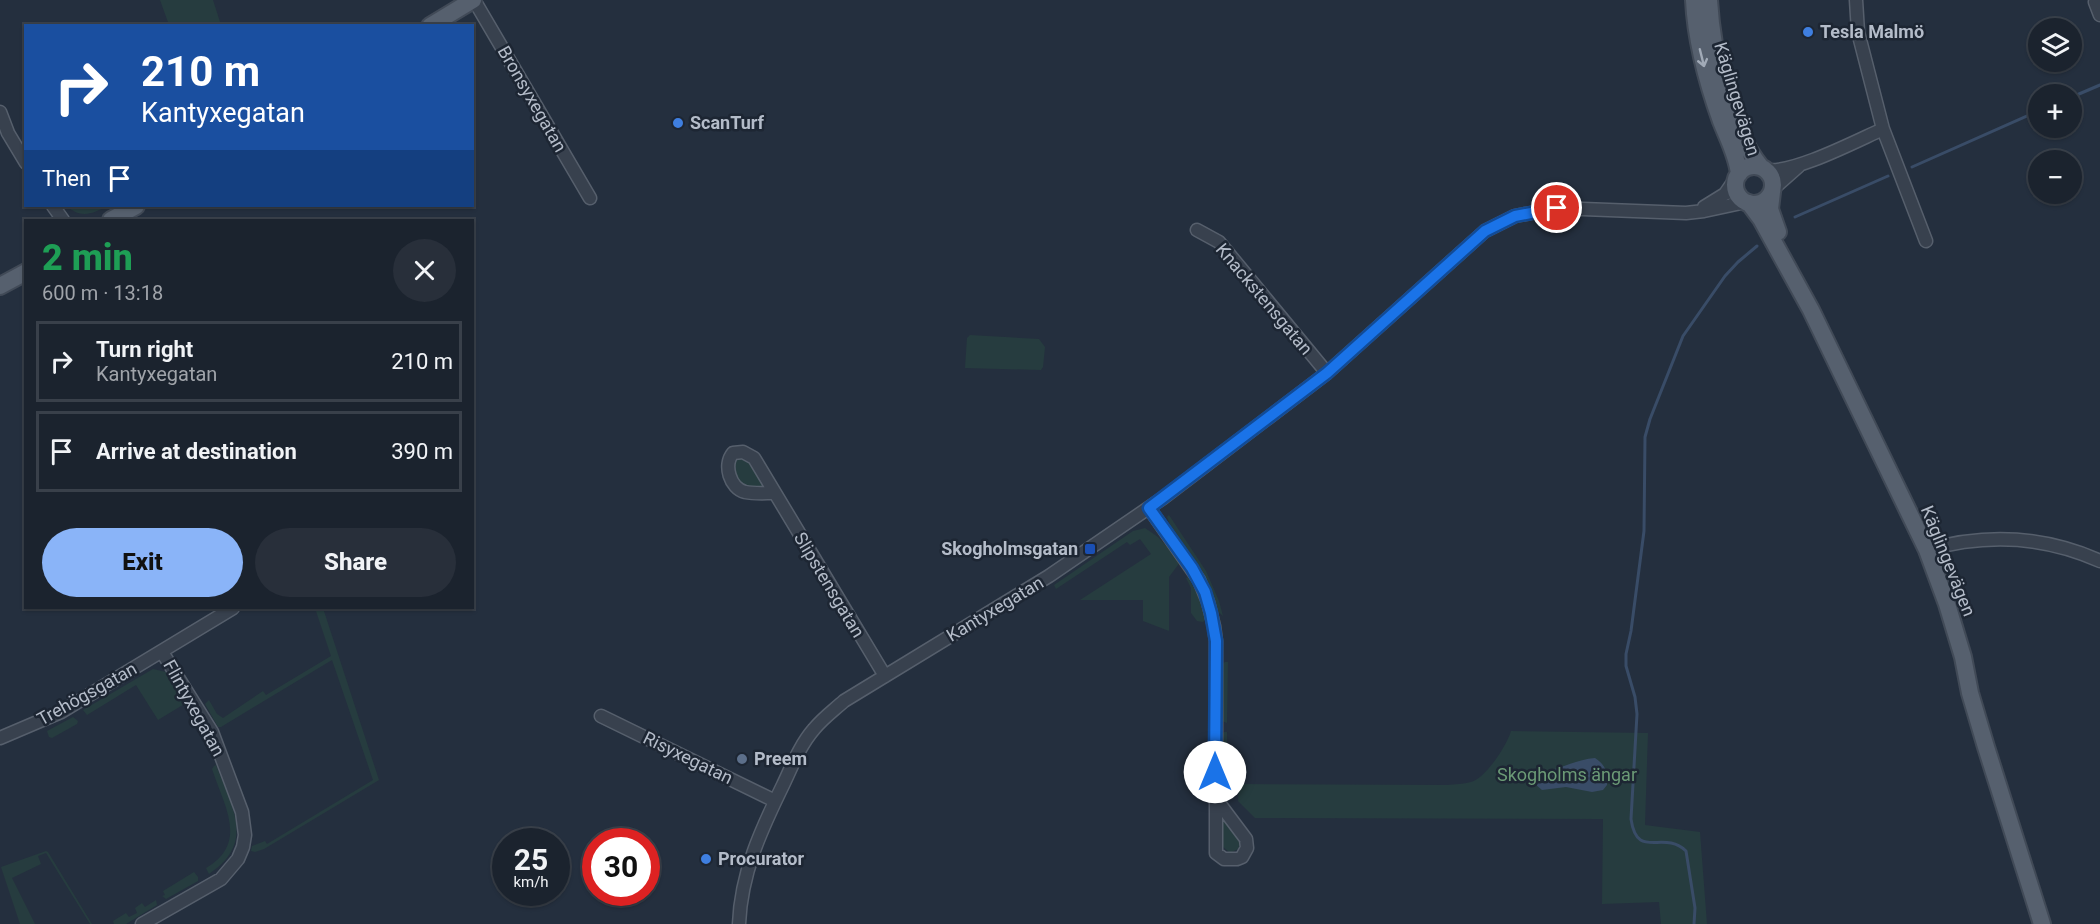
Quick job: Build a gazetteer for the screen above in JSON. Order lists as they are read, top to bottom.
{
  "streets": {
    "main road": ["Käglingevägen"],
    "street": [
      "Bronsyxegatan",
      "Knackstensgatan",
      "Slipstensgatan",
      "Kantyxegatan",
      "Trehögsgatan",
      "Flintyxegatan",
      "Risyxegatan"
    ]
  },
  "crossings": [
    ["Käglingevägen", "Kantyxegatan"],
    ["Knackstensgatan", "Kantyxegatan"],
    ["Slipstensgatan", "Kantyxegatan"],
    ["Kantyxegatan", "Risyxegatan"],
    ["Trehögsgatan", "Flintyxegatan"]
  ],
  "parks": ["Skogholms ängar"],
  "places": {
    "other": [
      "Tesla Malmö",
      "ScanTurf",
      "Preem",
      "Procurator"
    ],
    "transit": ["Skogholmsgatan"]
  },
  "page": {
    "map_buttons": ["+", "−"],
    "turn": ["210 m", "Kantyxegatan"],
    "then": "Then",
    "heading": ["2 min", "600 m · 13:18"],
    "list": [
      {
        "name": "Turn right",
        "note": "Kantyxegatan",
        "value": "210 m"
      },
      {
        "name": "Arrive at destination",
        "value": "390 m"
      }
    ],
    "buttons": ["Exit", "Share"],
    "speed": "25 km/h",
    "limit": "30"
  }
}
